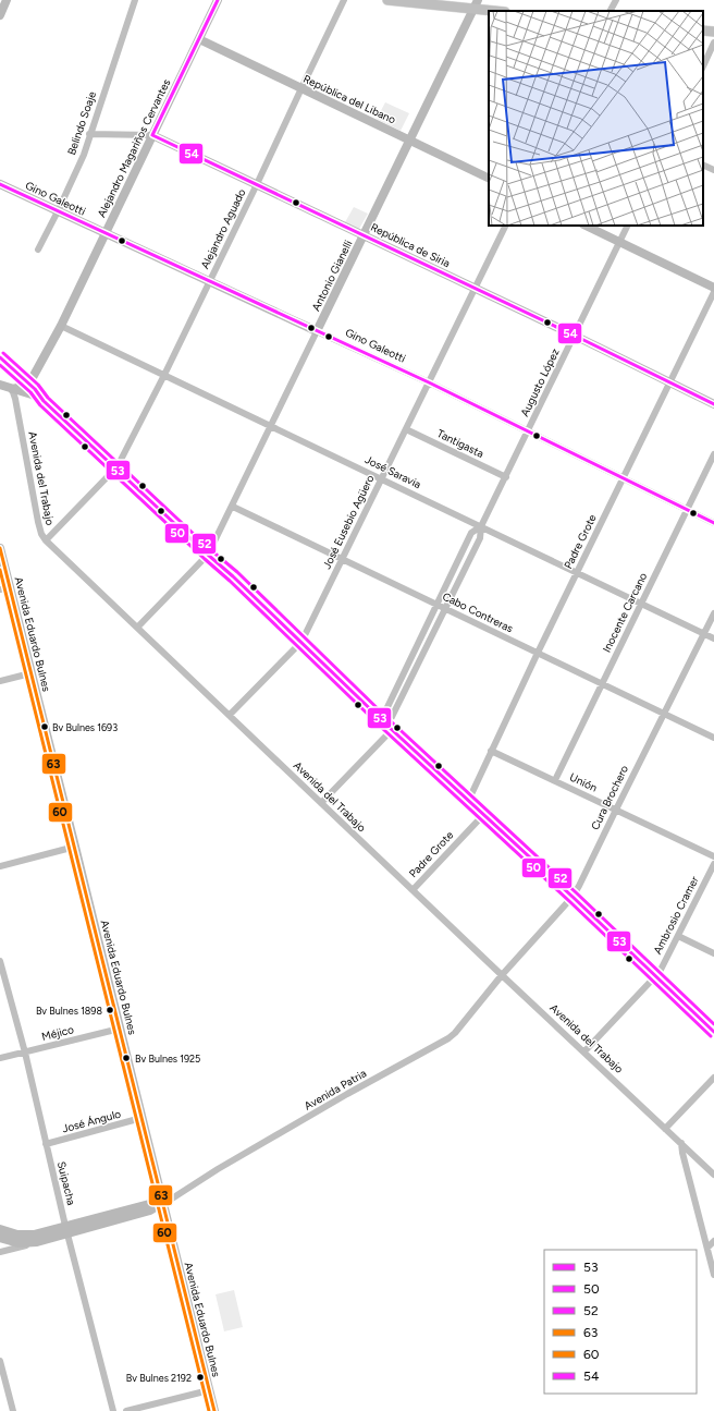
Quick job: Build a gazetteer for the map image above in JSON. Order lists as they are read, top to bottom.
{
  "streets": {
    "main road": [
      "República del Libano",
      "Alejandro Magariños Cervantes",
      "Gino Galeotti",
      "República de Siria",
      "Antonio Gianelli",
      "Avenida Eduardo Bulnes",
      "Avenida Patria"
    ],
    "street": [
      "Belindo Soaje",
      "Alejandro Aguado",
      "Augusto López",
      "Tantigasta",
      "José Saravia",
      "Avenida del Trabajo",
      "José Eusebio Agüero",
      "Padre Grote",
      "Cabo Contreras",
      "Inocente Carcano",
      "Unión",
      "Cura Brochero",
      "Ambrosio Cramer",
      "Méjico",
      "José Ángulo",
      "Suipacha"
    ]
  },
  "crossings": [
    ["República del Libano", "Alejandro Magariños Cervantes"],
    ["República del Libano", "Alejandro Aguado"],
    ["República del Libano", "Antonio Gianelli"],
    ["Belindo Soaje", "Gino Galeotti"],
    ["Belindo Soaje", "República de Siria"],
    ["Alejandro Magariños Cervantes", "Gino Galeotti"],
    ["Alejandro Magariños Cervantes", "República de Siria"],
    ["Alejandro Magariños Cervantes", "José Saravia"],
    ["Gino Galeotti", "Alejandro Aguado"],
    ["Gino Galeotti", "Antonio Gianelli"],
    ["Gino Galeotti", "Augusto López"],
    ["Gino Galeotti", "José Eusebio Agüero"],
    ["Gino Galeotti", "Padre Grote"],
    ["Gino Galeotti", "Inocente Carcano"],
    ["Alejandro Aguado", "República de Siria"],
    ["Alejandro Aguado", "José Saravia"],
    ["Alejandro Aguado", "Avenida del Trabajo"],
    ["República de Siria", "Antonio Gianelli"],
    ["República de Siria", "Augusto López"],
    ["República de Siria", "José Eusebio Agüero"],
    ["República de Siria", "Padre Grote"],
    ["Antonio Gianelli", "José Saravia"],
    ["Antonio Gianelli", "Avenida del Trabajo"],
    ["Antonio Gianelli", "Cabo Contreras"],
    ["Augusto López", "Tantigasta"],
    ["Augusto López", "José Saravia"],
    ["Augusto López", "Avenida del Trabajo"],
    ["Augusto López", "Cabo Contreras"],
    ["Tantigasta", "José Eusebio Agüero"],
    ["José Saravia", "José Eusebio Agüero"],
    ["José Saravia", "Padre Grote"],
    ["José Saravia", "Inocente Carcano"],
    ["José Saravia", "Cura Brochero"],
    ["Avenida del Trabajo", "José Eusebio Agüero"],
    ["Avenida del Trabajo", "Padre Grote"],
    ["Avenida del Trabajo", "Cura Brochero"],
    ["Avenida del Trabajo", "Ambrosio Cramer"],
    ["Avenida del Trabajo", "Avenida Patria"],
    ["José Eusebio Agüero", "Cabo Contreras"],
    ["Padre Grote", "Cabo Contreras"],
    ["Padre Grote", "Unión"],
    ["Cabo Contreras", "Inocente Carcano"],
    ["Cabo Contreras", "Cura Brochero"],
    ["Inocente Carcano", "Unión"],
    ["Avenida Eduardo Bulnes", "Méjico"],
    ["Avenida Eduardo Bulnes", "Avenida Patria"],
    ["Avenida Eduardo Bulnes", "José Ángulo"],
    ["Unión", "Cura Brochero"],
    ["Cura Brochero", "Avenida Patria"],
    ["Méjico", "Suipacha"],
    ["Avenida Patria", "Suipacha"],
    ["José Ángulo", "Suipacha"]
  ],
  "places": [
    "Bv Bulnes 1693",
    "Bv Bulnes 1898",
    "Bv Bulnes 1925",
    "Bv Bulnes 2192"
  ],
  "lines": [
    "transit line 54",
    "transit line 52",
    "transit line 53",
    "transit line 50",
    "transit line 63",
    "transit line 60"
  ],
  "legend": [
    "53",
    "50",
    "52",
    "63",
    "60",
    "54"
  ]
}
